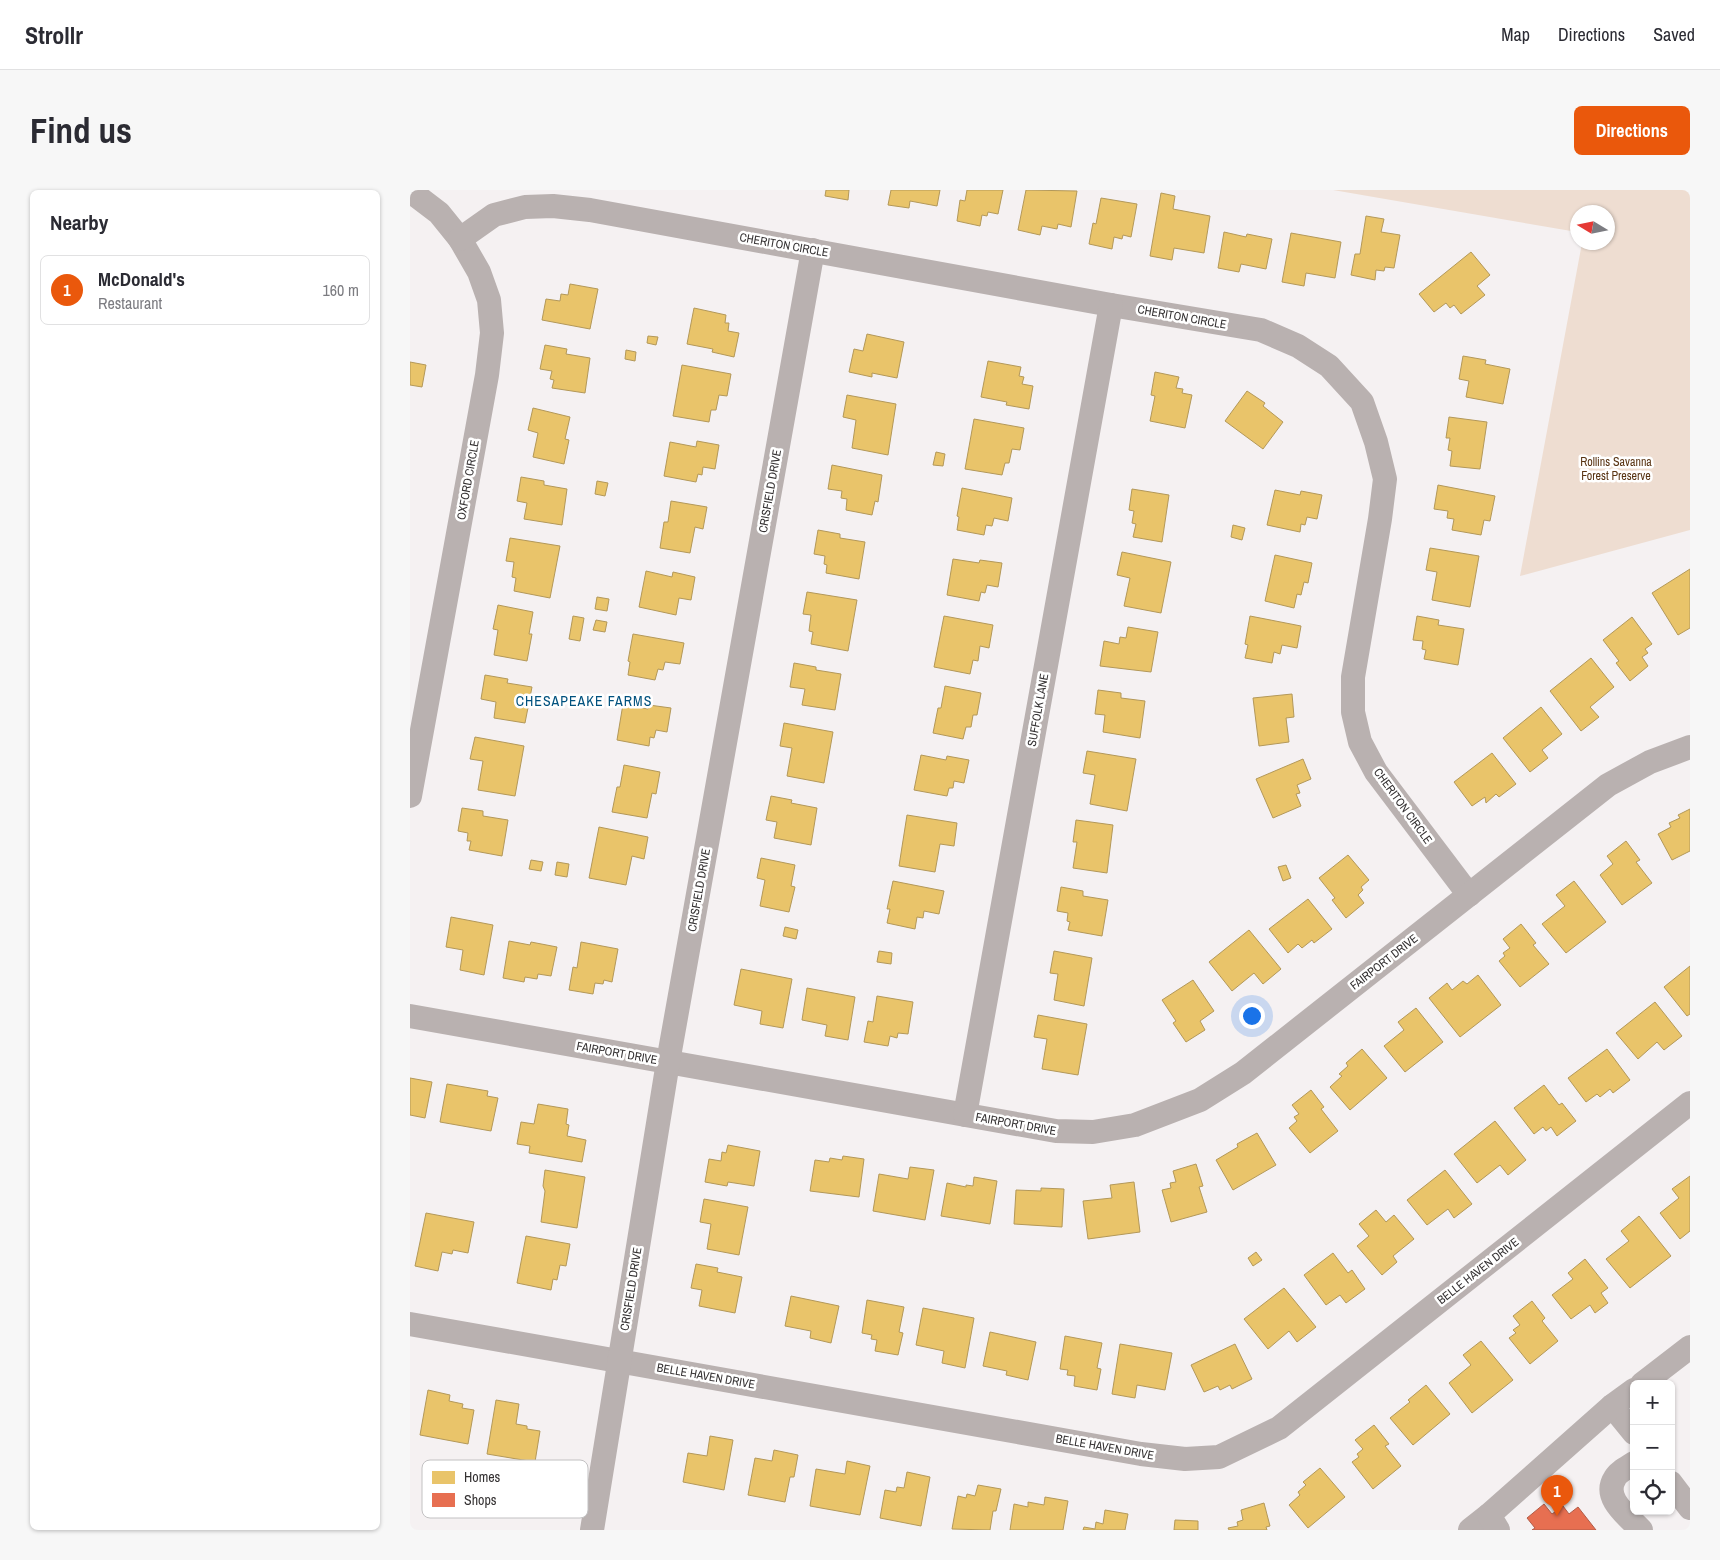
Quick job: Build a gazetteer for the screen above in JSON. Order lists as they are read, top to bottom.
{
  "streets": {
    "street": [
      "CHERITON CIRCLE",
      "OXFORD CIRCLE",
      "CRISFIELD DRIVE",
      "SUFFOLK LANE",
      "FAIRPORT DRIVE",
      "BELLE HAVEN DRIVE"
    ]
  },
  "crossings": [
    ["CHERITON CIRCLE", "OXFORD CIRCLE"],
    ["CHERITON CIRCLE", "CRISFIELD DRIVE"],
    ["CHERITON CIRCLE", "SUFFOLK LANE"],
    ["CHERITON CIRCLE", "FAIRPORT DRIVE"],
    ["CRISFIELD DRIVE", "FAIRPORT DRIVE"],
    ["CRISFIELD DRIVE", "BELLE HAVEN DRIVE"],
    ["SUFFOLK LANE", "FAIRPORT DRIVE"]
  ],
  "districts": ["CHESAPEAKE FARMS"],
  "parks": ["Rollins Savanna Forest Preserve"],
  "legend": ["Homes", "Shops"],
  "north": "left",
  "page": {
    "header": "Strollr",
    "nav": ["Map", "Directions", "Saved"],
    "buttons": "Directions",
    "title": "Find us",
    "heading": "Nearby",
    "list": [
      {
        "mark": "1",
        "name": "McDonald's",
        "note": "Restaurant",
        "value": "160 m"
      }
    ],
    "map_buttons": ["+", "−"],
    "pins": "1"
  }
}
